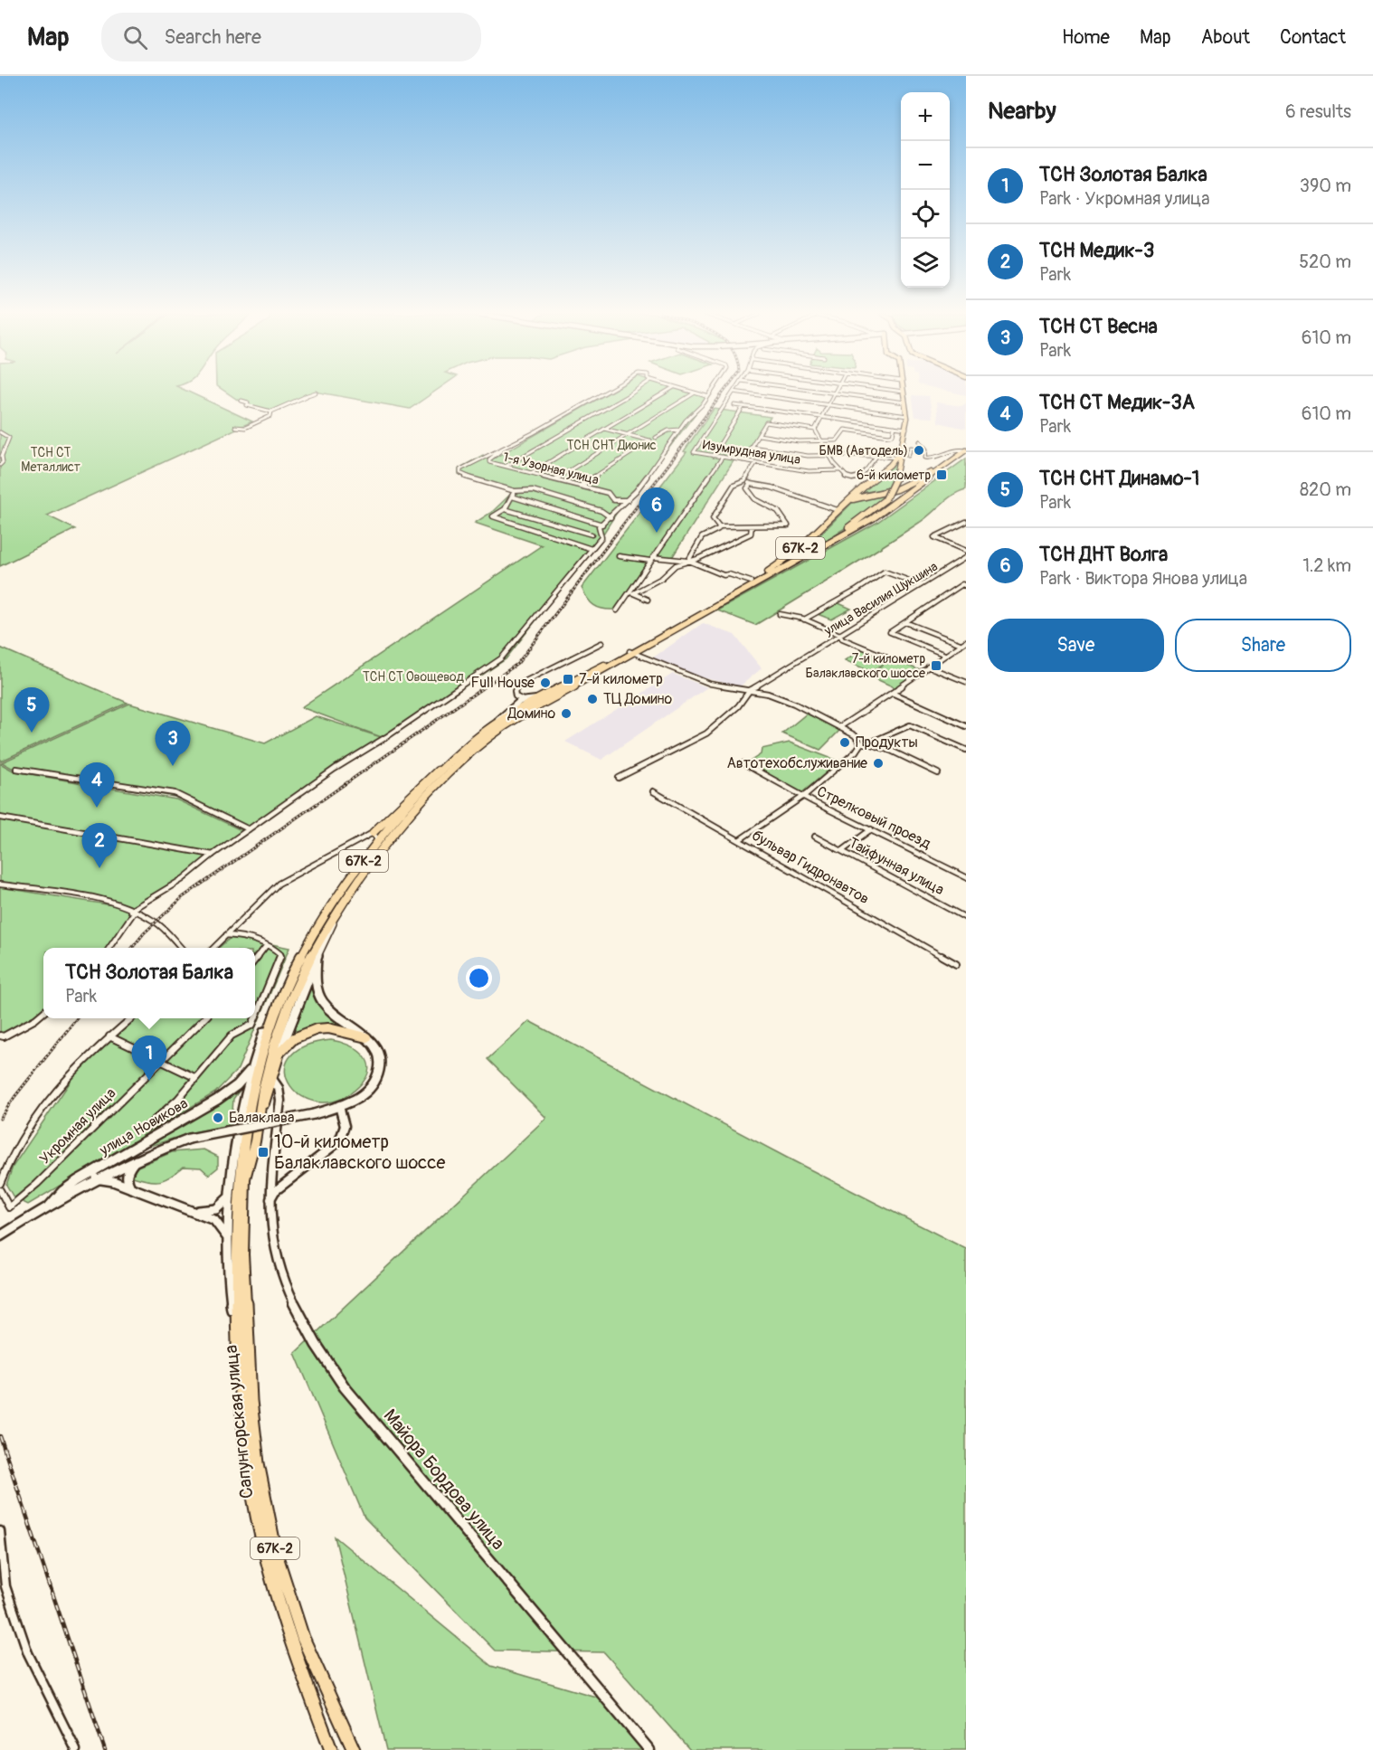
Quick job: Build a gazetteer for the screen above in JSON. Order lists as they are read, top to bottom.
{
  "streets": {
    "main road": ["67К-2", "улица Новикова", "Сапунгорская улица"],
    "street": [
      "Изумрудная улица",
      "1-я Узорная улица",
      "улица Василия Шукшина",
      "Стрелковый проезд",
      "Тайфунная улица",
      "бульвар Гидронавтов",
      "Укромная улица",
      "Майора Бордова улица"
    ]
  },
  "crossings": [
    ["67К-2", "Сапунгорская улица"]
  ],
  "parks": ["ТСН СНТ Дионис", "ТСН СТ Металлист", "ТСН СТ Овощевод"],
  "places": {
    "other": [
      "БМВ (Автодель)",
      "Full House",
      "ТЦ Домино",
      "Домино",
      "Продукты",
      "Автотехобслуживание",
      "Балаклава"
    ],
    "transit": [
      "6-й километр",
      "7-й километр Балаклавского шоссе",
      "7-й километр",
      "10-й километр Балаклавского шоссе"
    ]
  },
  "page": {
    "header": "Map",
    "search": "Search here",
    "nav": [
      "Home",
      "Map",
      "About",
      "Contact"
    ],
    "heading": ["Nearby", "6 results"],
    "map_buttons": ["+", "−"],
    "list": [
      {
        "mark": "1",
        "name": "ТСН Золотая Балка",
        "note": "Park · Укромная улица",
        "value": "390 m"
      },
      {
        "mark": "2",
        "name": "ТСН Медик-3",
        "note": "Park",
        "value": "520 m"
      },
      {
        "mark": "3",
        "name": "ТСН СТ Весна",
        "note": "Park",
        "value": "610 m"
      },
      {
        "mark": "4",
        "name": "ТСН СТ Медик-3А",
        "note": "Park",
        "value": "610 m"
      },
      {
        "mark": "5",
        "name": "ТСН СНТ Динамо-1",
        "note": "Park",
        "value": "820 m"
      },
      {
        "mark": "6",
        "name": "ТСН ДНТ Волга",
        "note": "Park · Виктора Янова улица",
        "value": "1.2 km"
      }
    ],
    "pins": [
      "6",
      "5",
      "3",
      "4",
      "2",
      "1"
    ],
    "buttons": ["Save", "Share"],
    "popup": ["ТСН Золотая Балка", "Park"]
  }
}
